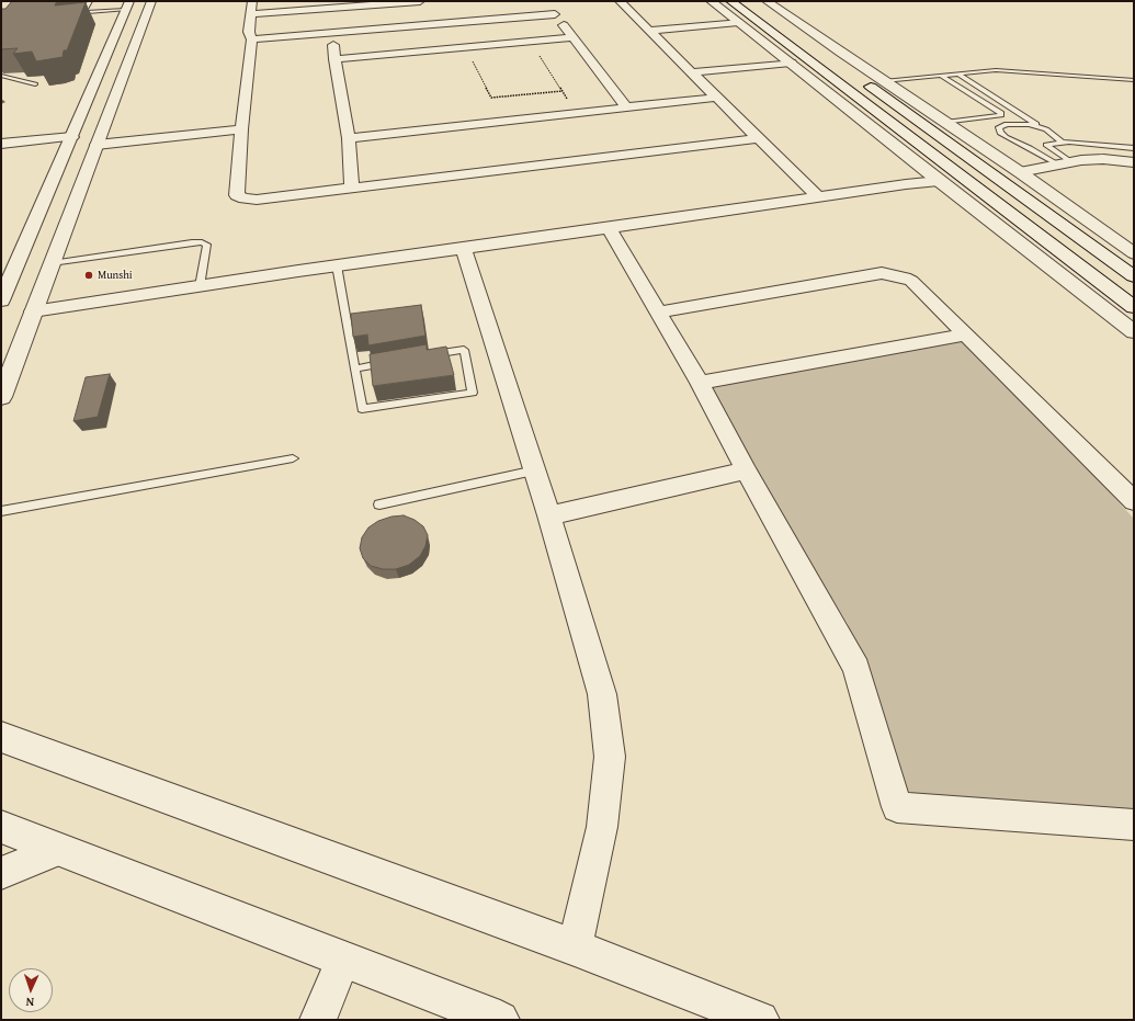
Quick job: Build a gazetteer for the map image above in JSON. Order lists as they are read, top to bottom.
{
  "places": ["Munshi"],
  "north": "bottom"
}
